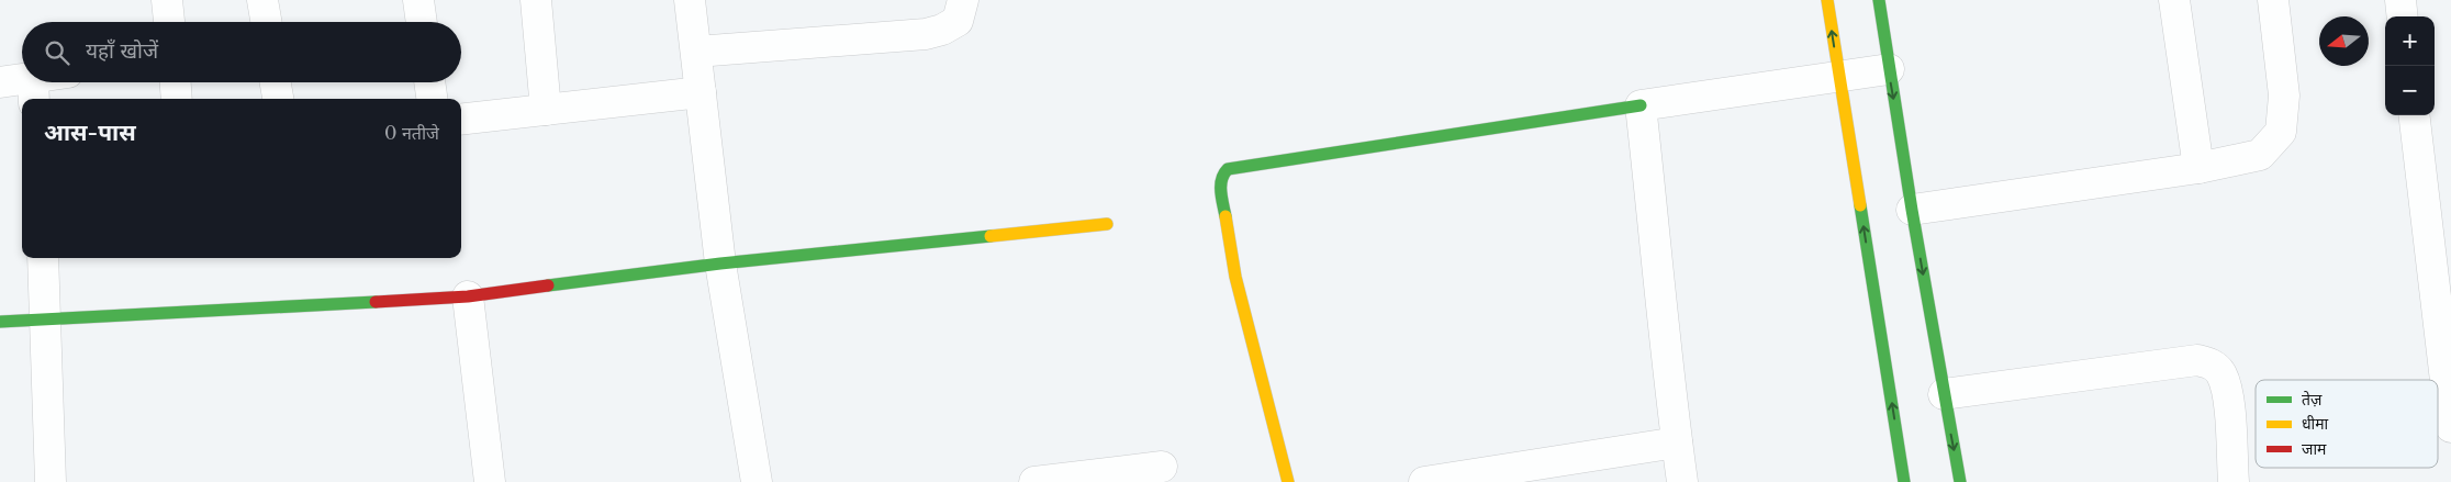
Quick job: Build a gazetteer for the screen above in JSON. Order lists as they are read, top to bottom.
{
  "legend": ["तेज़", "धीमा", "जाम"],
  "north": "left",
  "page": {
    "map_buttons": ["+", "−"],
    "search": "यहाँ खोजें",
    "heading": ["आस-पास", "0 नतीजे"]
  }
}
